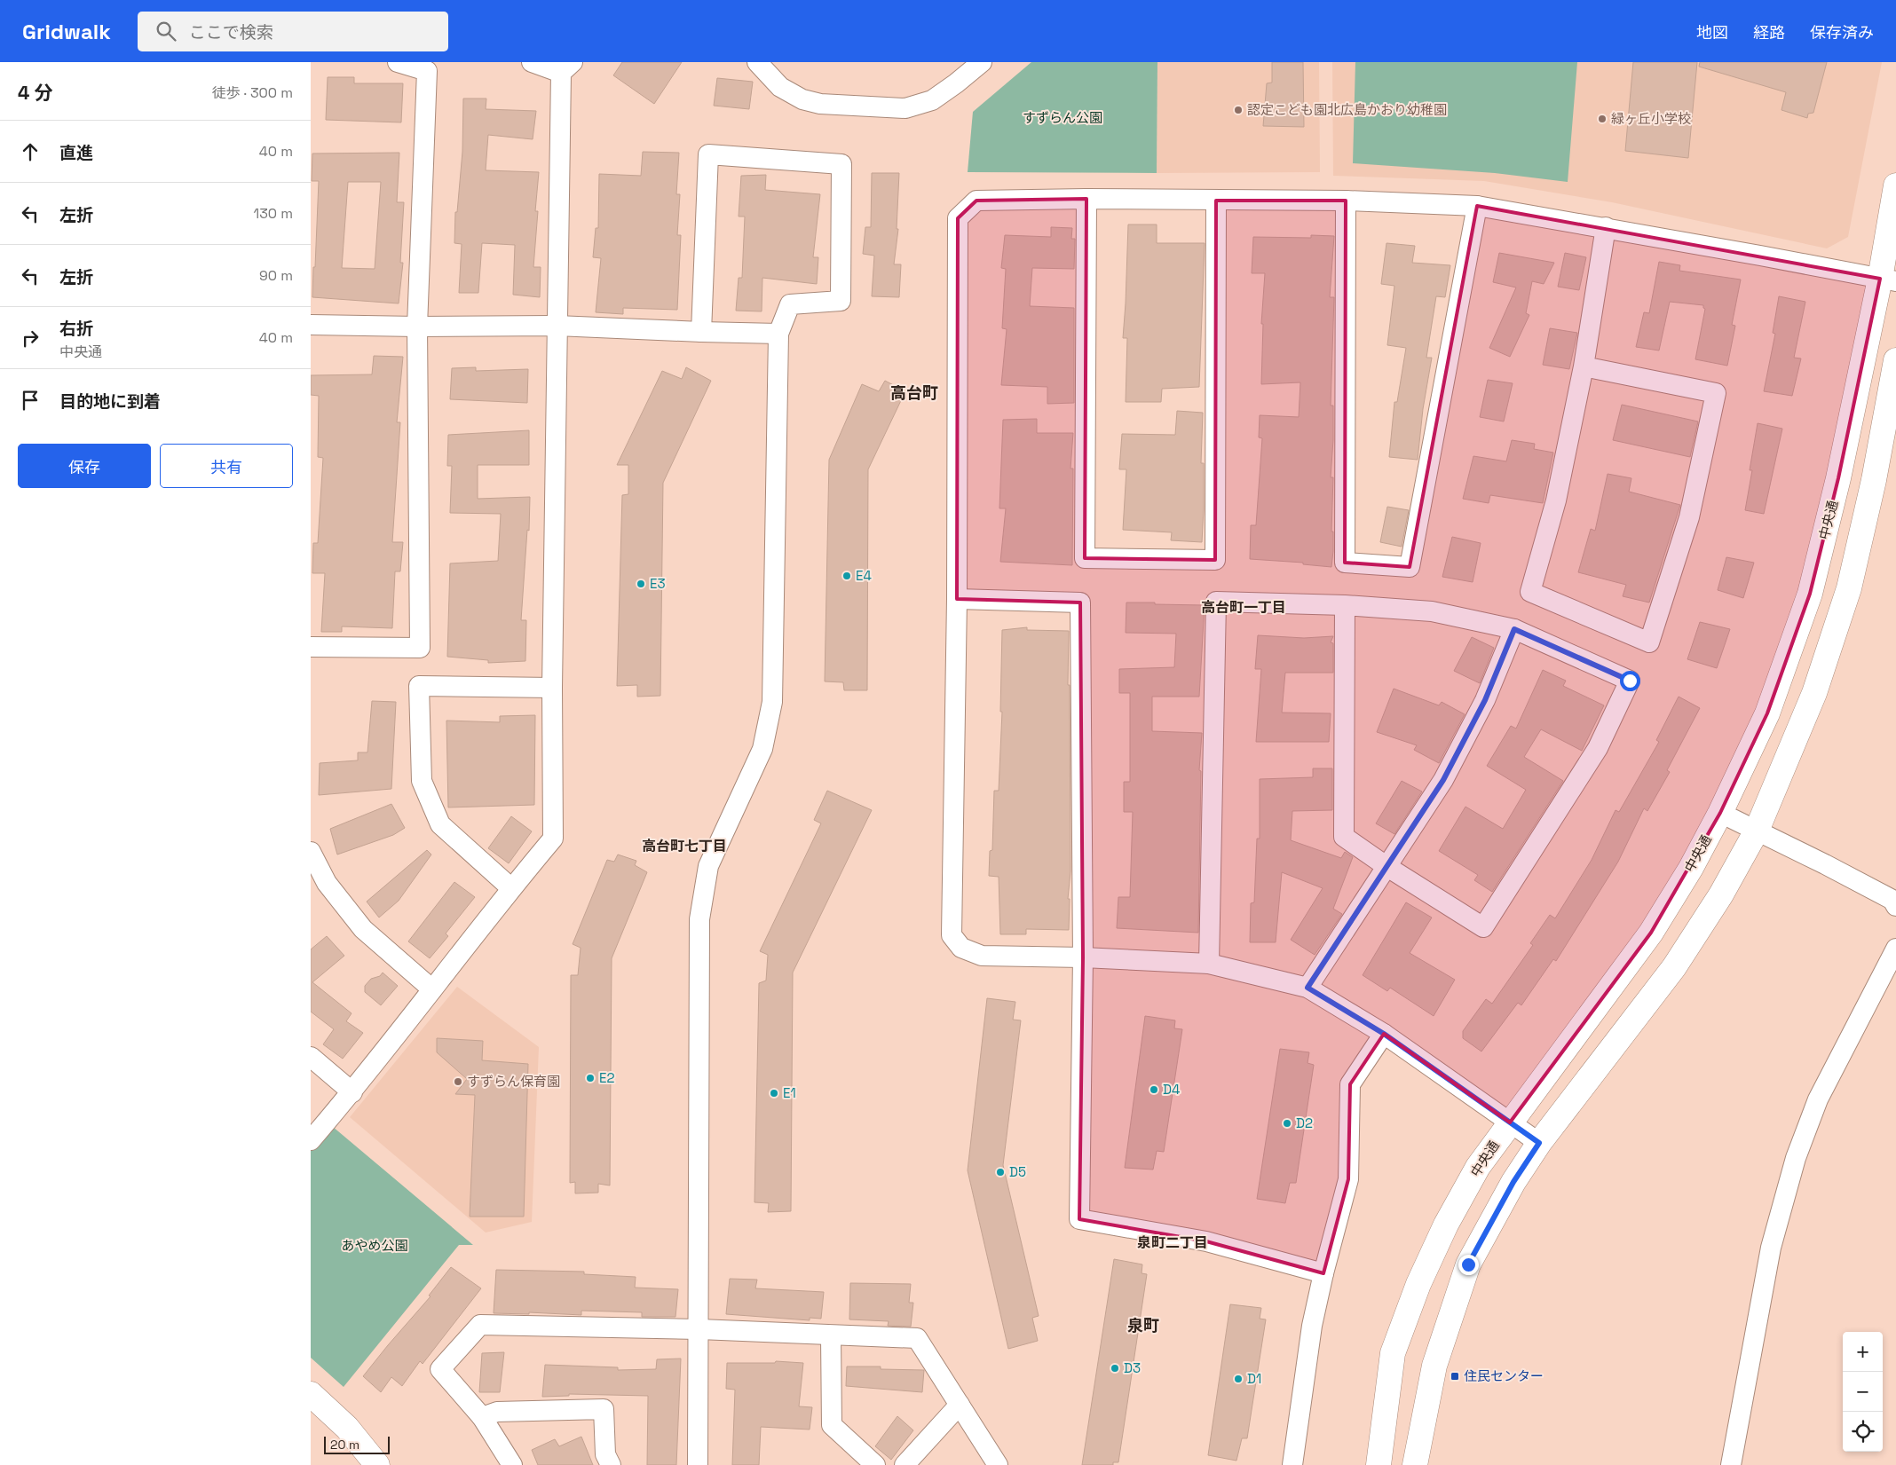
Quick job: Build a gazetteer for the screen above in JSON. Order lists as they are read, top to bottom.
{
  "streets": {
    "street": ["中央通"]
  },
  "districts": [
    "高台町",
    "高台町一丁目",
    "高台町七丁目",
    "泉町二丁目",
    "泉町"
  ],
  "parks": ["すずらん公園", "あやめ公園"],
  "places": {
    "other": [
      "認定こども園北広島かおり幼稚園",
      "緑ヶ丘小学校",
      "E4",
      "E3",
      "E2",
      "すずらん保育園",
      "D4",
      "E1",
      "D2",
      "D5",
      "D3",
      "D1"
    ],
    "transit": ["住民センター"]
  },
  "scale_bar": "20 m",
  "page": {
    "header": "Gridwalk",
    "search": "ここで検索",
    "nav": ["地図", "経路", "保存済み"],
    "heading": ["4 分", "徒歩 · 300 m"],
    "list": [
      ["直進", "40 m"],
      ["左折", "130 m"],
      ["左折", "90 m"],
      ["右折", "中央通", "40 m"],
      "目的地に到着"
    ],
    "buttons": ["保存", "共有"],
    "map_buttons": ["+", "−"],
    "scale": "20 m"
  }
}
